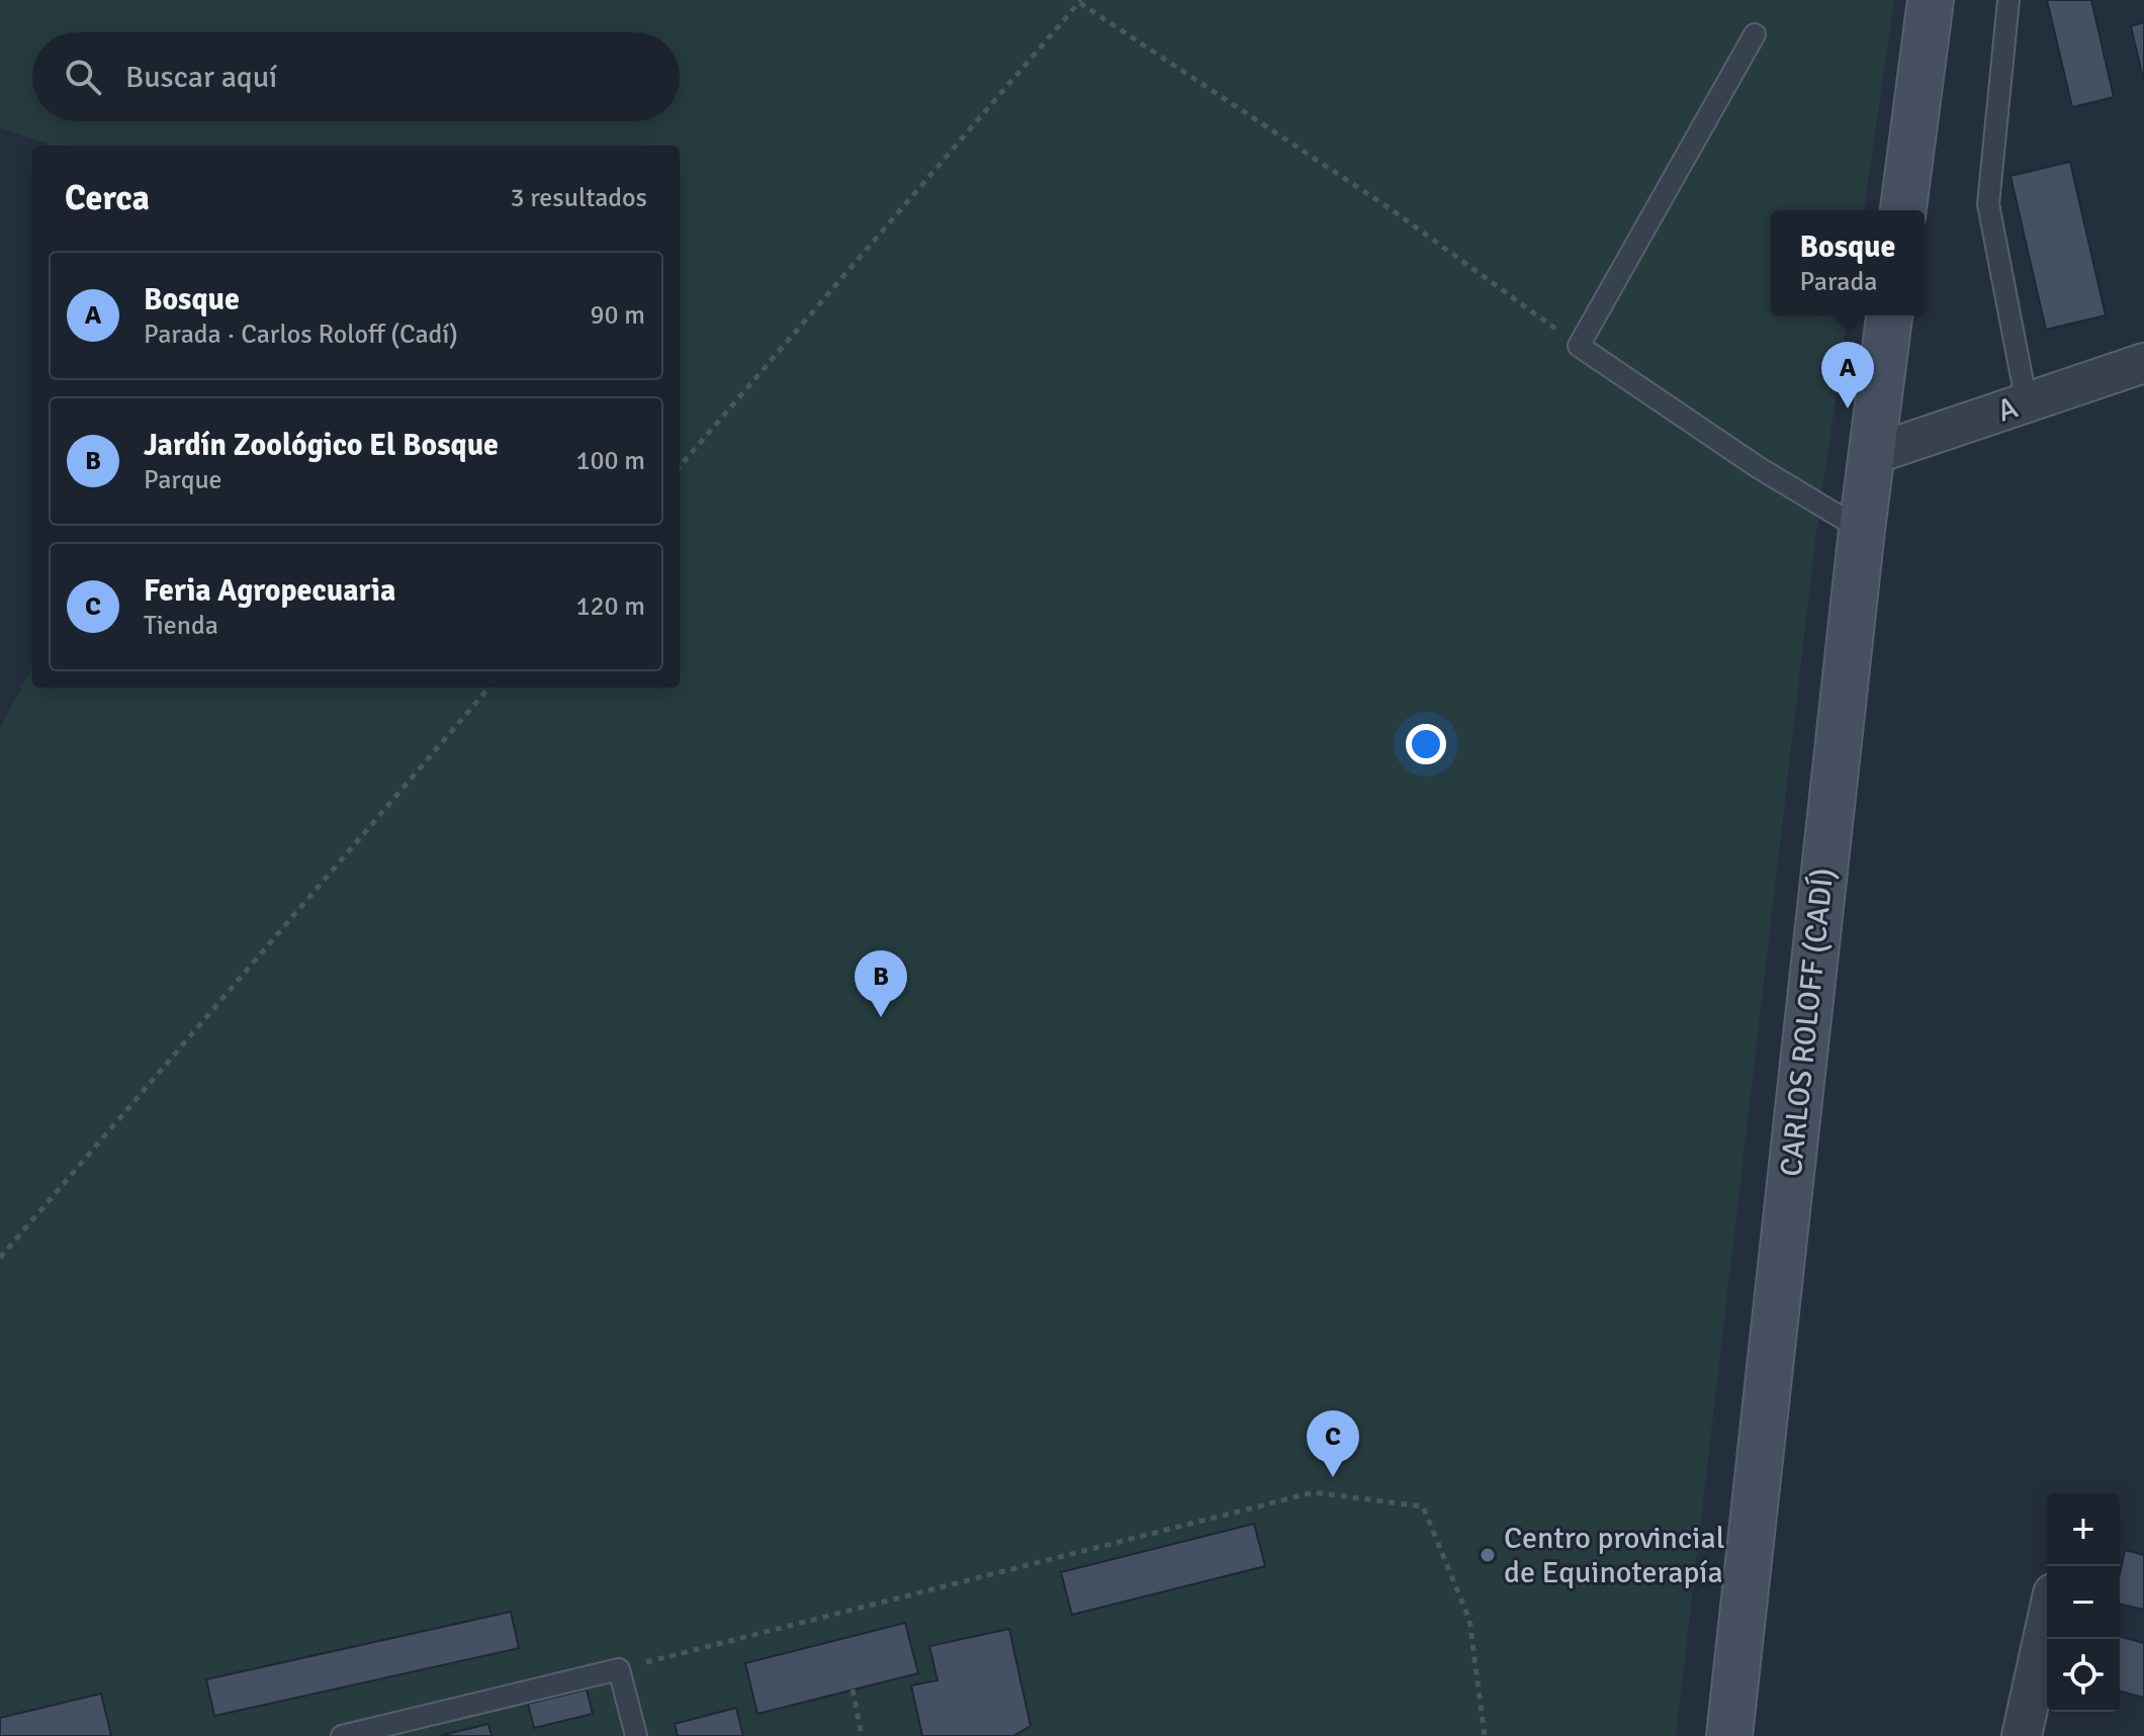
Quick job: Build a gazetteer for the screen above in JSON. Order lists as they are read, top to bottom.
{
  "streets": {
    "street": ["A", "CARLOS ROLOFF (CADÍ)"]
  },
  "crossings": [
    ["A", "CARLOS ROLOFF (CADÍ)"]
  ],
  "places": ["Centro provincial de Equinoterapía"],
  "page": {
    "search": "Buscar aquí",
    "heading": ["Cerca", "3 resultados"],
    "popup": ["Bosque", "Parada"],
    "list": [
      {
        "mark": "A",
        "name": "Bosque",
        "note": "Parada · Carlos Roloff (Cadí)",
        "value": "90 m"
      },
      {
        "mark": "B",
        "name": "Jardín Zoológico El Bosque",
        "note": "Parque",
        "value": "100 m"
      },
      {
        "mark": "C",
        "name": "Feria Agropecuaria",
        "note": "Tienda",
        "value": "120 m"
      }
    ],
    "pins": ["A", "B", "C"],
    "map_buttons": ["+", "−"]
  }
}
